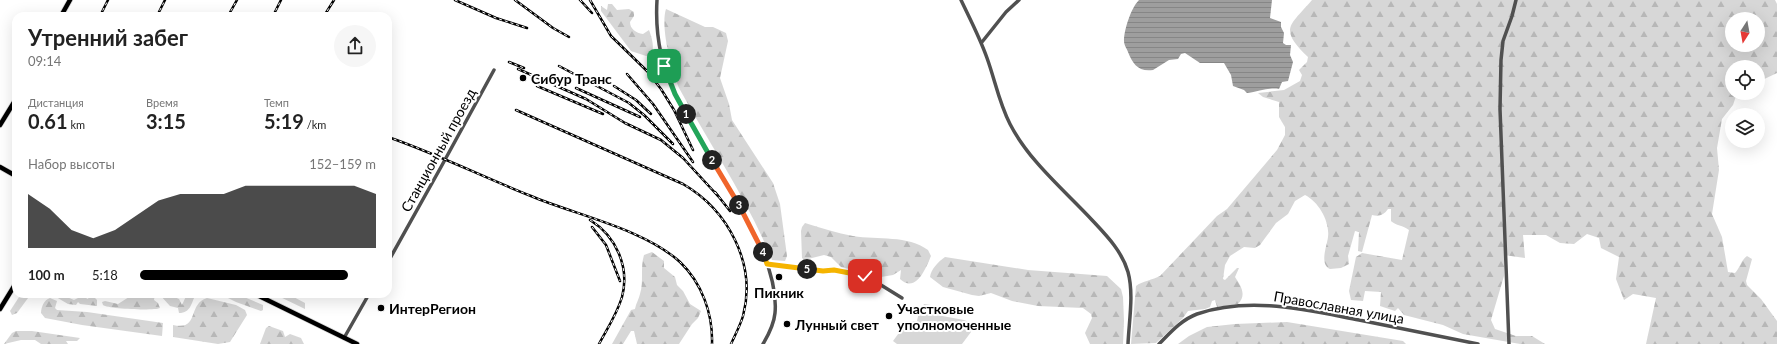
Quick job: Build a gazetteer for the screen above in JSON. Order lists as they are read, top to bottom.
{
  "streets": {
    "street": ["Станционный проезд", "Православная улица"]
  },
  "places": [
    "Сибур Транс",
    "Пикник",
    "ИнтерРегион",
    "Участковые уполномоченные",
    "Лунный свет"
  ],
  "north": "bottom",
  "page": {
    "heading": ["Утренний забег", "09:14"],
    "stats": [
      ["Дистанция", "0.61 km"],
      ["Время", "3:15"],
      ["Темп", "5:19 /km"]
    ],
    "pins": [
      "1",
      "2",
      "3",
      "4",
      "5"
    ],
    "chart": ["Набор высоты", "152–159 m"],
    "list": [
      {
        "name": "100 m",
        "note": "5:18"
      }
    ]
  }
}
